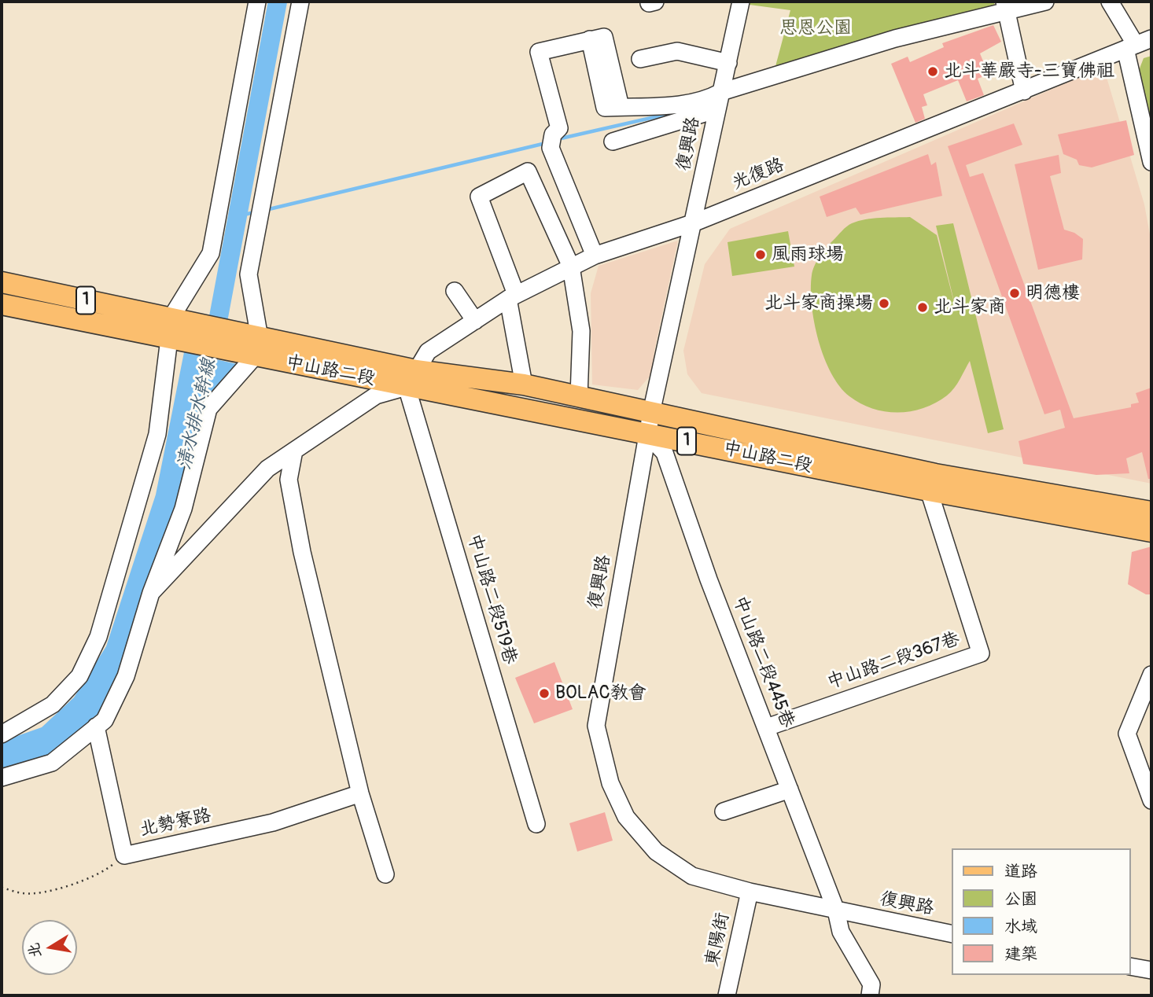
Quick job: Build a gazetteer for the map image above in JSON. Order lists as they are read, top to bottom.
{
  "streets": {
    "main road": ["1", "中山路二段"],
    "street": [
      "復興路",
      "光復路",
      "中山路二段519巷",
      "中山路二段367巷",
      "中山路二段445巷",
      "北勢寮路",
      "東陽街"
    ]
  },
  "crossings": [
    ["復興路", "光復路"],
    ["復興路", "中山路二段"],
    ["復興路", "中山路二段445巷"],
    ["復興路", "東陽街"],
    ["光復路", "中山路二段"],
    ["光復路", "中山路二段519巷"],
    ["1", "中山路二段"],
    ["中山路二段", "中山路二段519巷"],
    ["中山路二段", "中山路二段367巷"],
    ["中山路二段", "中山路二段445巷"],
    ["中山路二段367巷", "中山路二段445巷"]
  ],
  "water": ["清水排水幹線"],
  "parks": ["思恩公園"],
  "places": [
    "北斗華嚴寺-三寶佛祖",
    "風雨球場",
    "明德樓",
    "北斗家商操場",
    "北斗家商",
    "BOLAC教會"
  ],
  "legend": [
    "道路",
    "公園",
    "水域",
    "建築"
  ],
  "north": "left"
}
